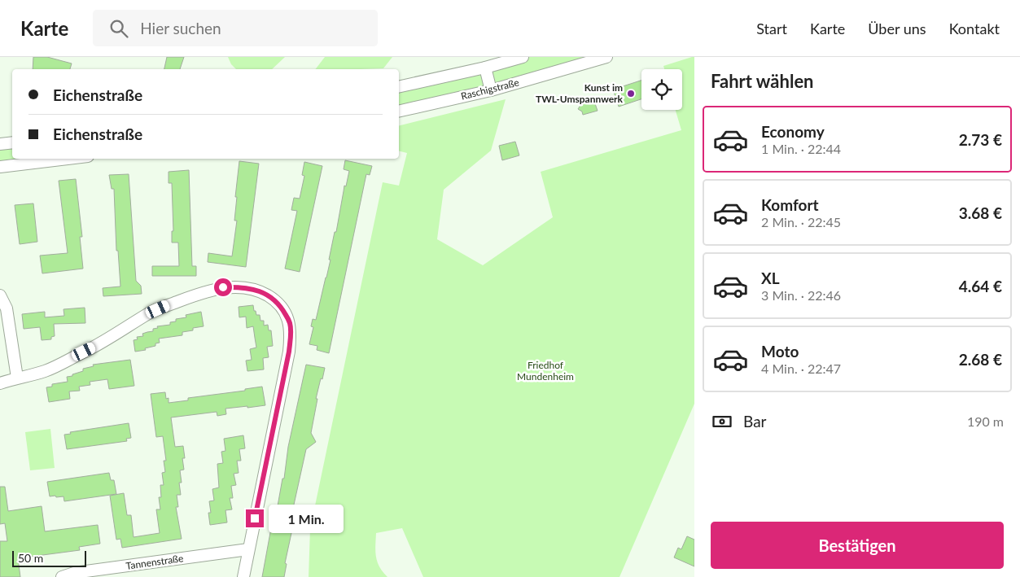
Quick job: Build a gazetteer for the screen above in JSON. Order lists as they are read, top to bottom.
{
  "streets": {
    "street": ["Raschigstraße", "Tannenstraße"]
  },
  "parks": ["Friedhof Mundenheim"],
  "places": ["Kunst im TWL-Umspannwerk"],
  "scale_bar": "50 m",
  "page": {
    "header": "Karte",
    "search": "Hier suchen",
    "nav": [
      "Start",
      "Karte",
      "Über uns",
      "Kontakt"
    ],
    "heading": "Fahrt wählen",
    "banner": ["Eichenstraße", "Eichenstraße"],
    "list": [
      {
        "name": "Economy",
        "note": "1 Min. · 22:44",
        "value": "2.73 €"
      },
      {
        "name": "Komfort",
        "note": "2 Min. · 22:45",
        "value": "3.68 €"
      },
      {
        "name": "XL",
        "note": "3 Min. · 22:46",
        "value": "4.64 €"
      },
      {
        "name": "Moto",
        "note": "4 Min. · 22:47",
        "value": "2.68 €"
      }
    ],
    "pay": ["Bar", "190 m"],
    "bubble": "1 Min.",
    "buttons": "Bestätigen",
    "scale": "50 m"
  }
}
